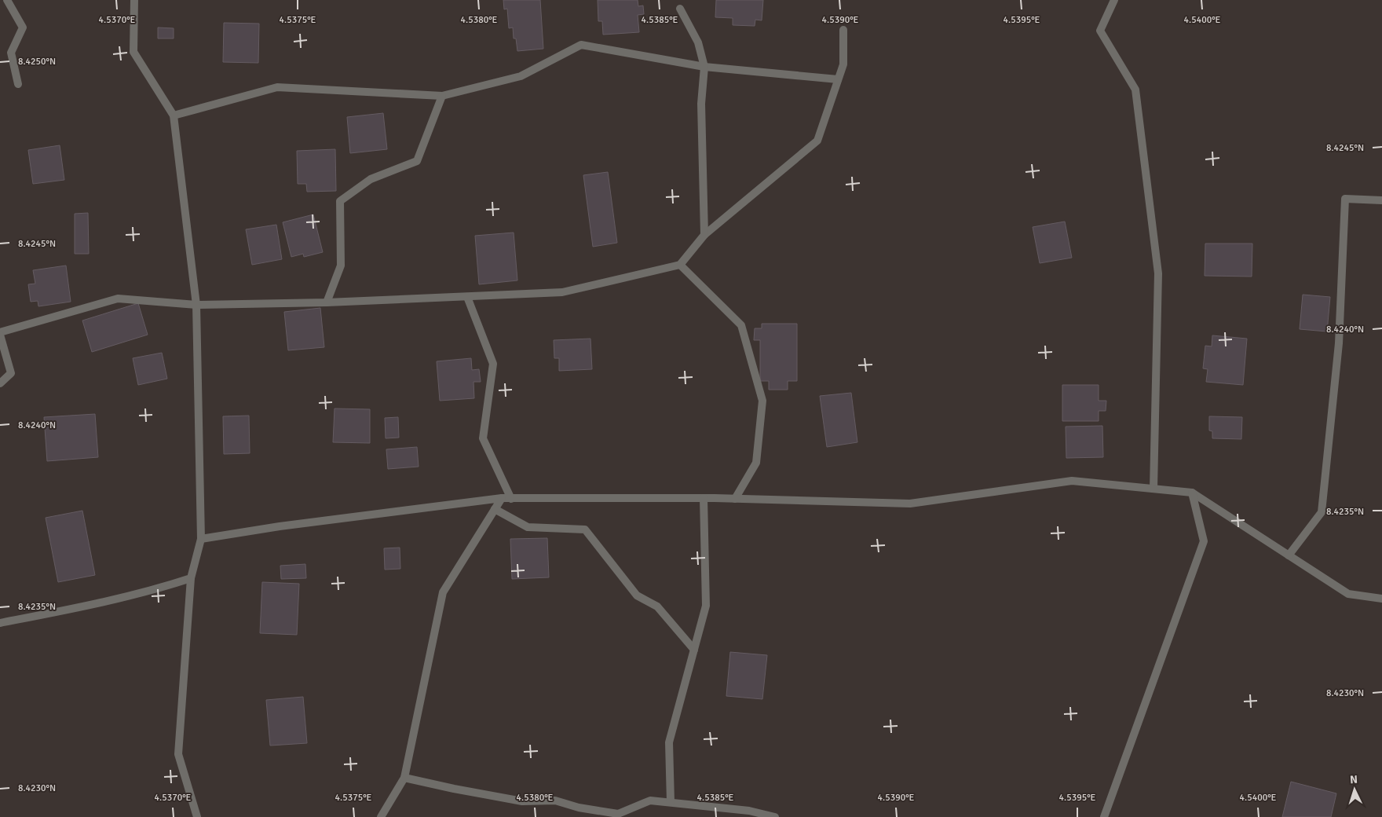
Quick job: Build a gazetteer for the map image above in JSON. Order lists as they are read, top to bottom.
{
  "north": "top",
  "coordinates": [
    "4.5370°E",
    "4.5375°E",
    "4.5380°E",
    "4.5385°E",
    "4.5390°E",
    "4.5395°E",
    "4.5400°E",
    "8.4250°N",
    "8.4245°N",
    "8.4240°N",
    "8.4235°N",
    "8.4230°N"
  ]
}
